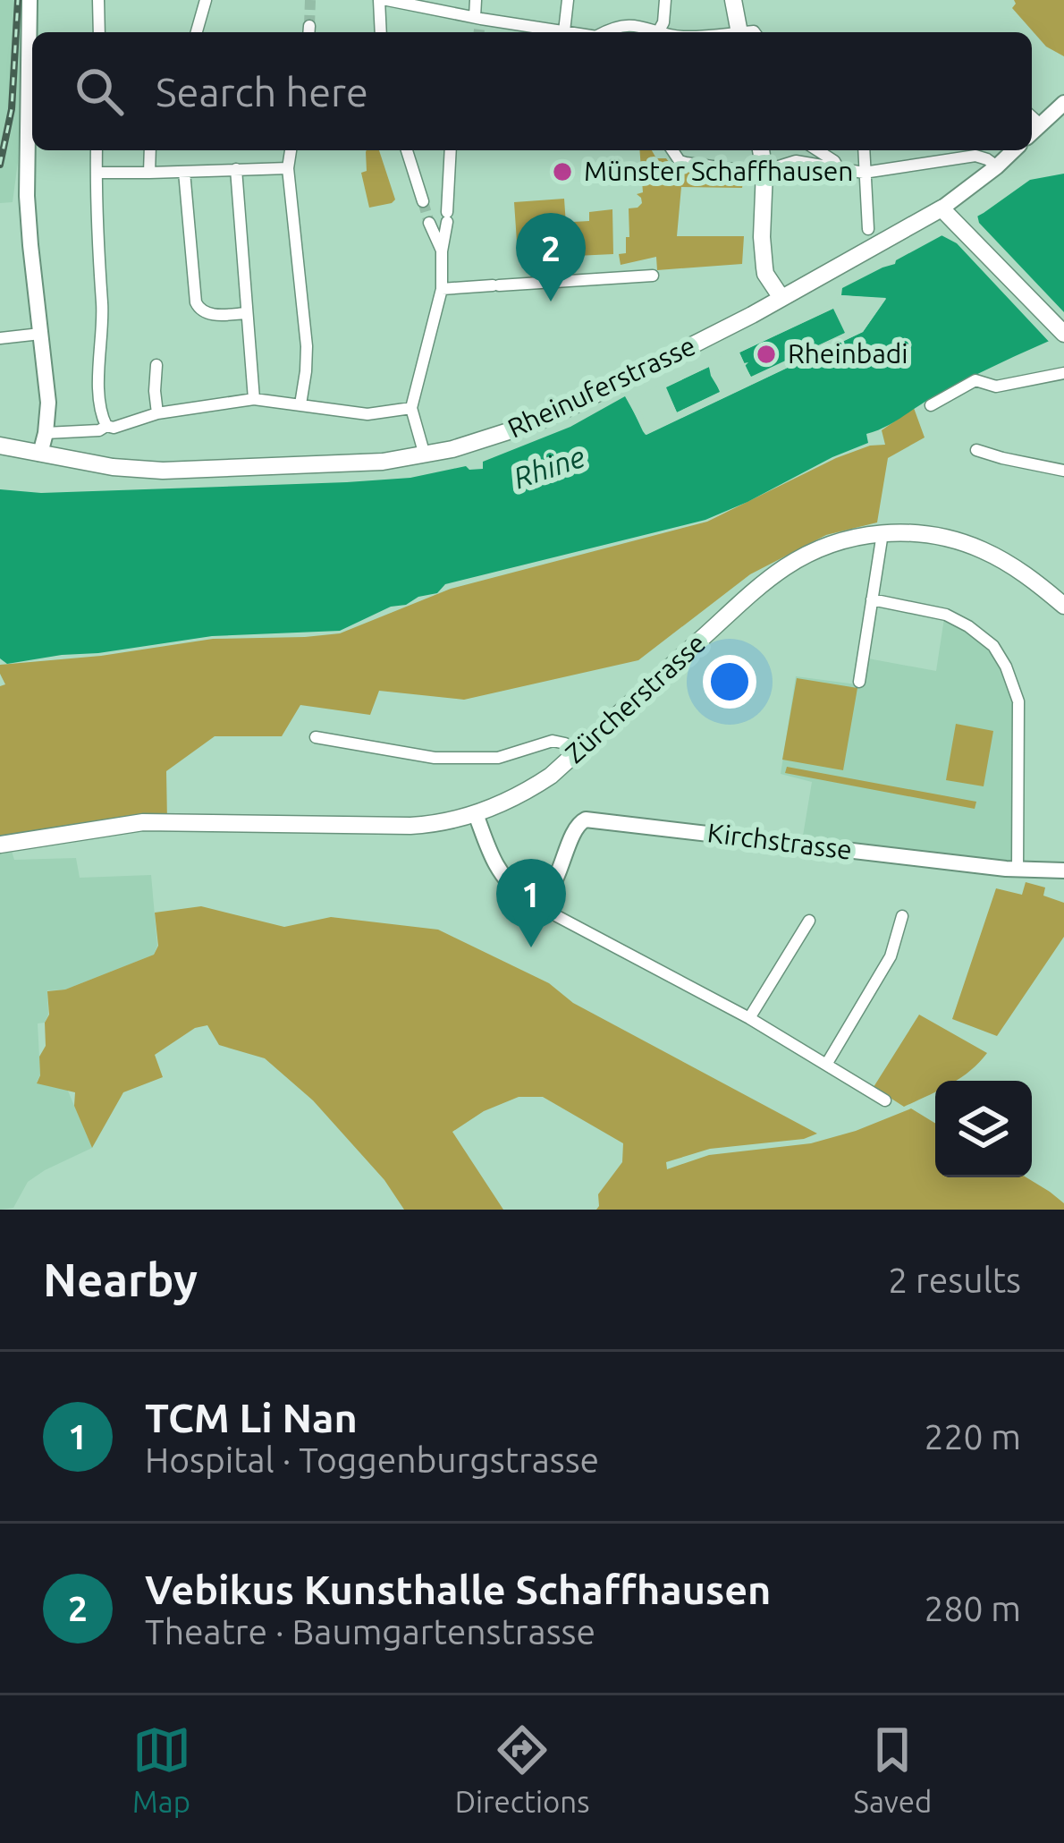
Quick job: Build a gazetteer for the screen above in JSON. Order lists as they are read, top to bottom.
{
  "streets": {
    "main road": ["Rheinuferstrasse", "Zürcherstrasse"],
    "street": ["Kirchstrasse"]
  },
  "water": ["Rhine"],
  "places": ["Münster Schaffhausen", "Rheinbadi"],
  "page": {
    "search": "Search here",
    "pins": ["2", "1"],
    "heading": ["Nearby", "2 results"],
    "list": [
      {
        "mark": "1",
        "name": "TCM Li Nan",
        "note": "Hospital · Toggenburgstrasse",
        "value": "220 m"
      },
      {
        "mark": "2",
        "name": "Vebikus Kunsthalle Schaffhausen",
        "note": "Theatre · Baumgartenstrasse",
        "value": "280 m"
      }
    ],
    "nav": ["Map", "Directions", "Saved"]
  }
}
